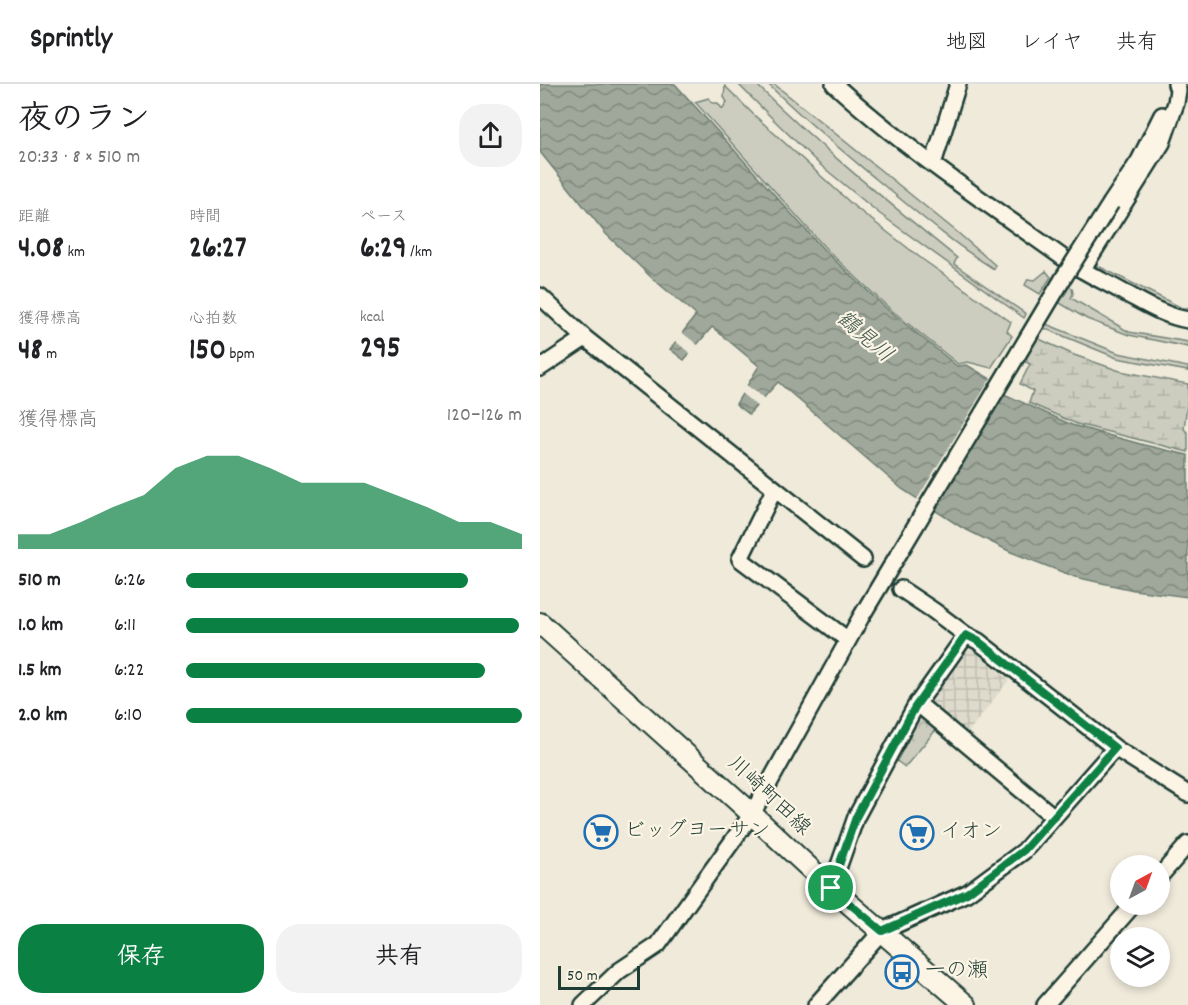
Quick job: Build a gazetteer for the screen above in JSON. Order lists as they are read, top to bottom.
{
  "streets": {
    "main road": ["川崎町田線"]
  },
  "water": ["鶴見川"],
  "places": {
    "supermarket": ["ビッグヨーサン", "イオン"],
    "bus stop": ["一の瀬"]
  },
  "scale_bar": "50 m",
  "north": "top right",
  "page": {
    "header": "Sprintly",
    "nav": ["地図", "レイヤ", "共有"],
    "heading": ["夜のラン", "20:33 · 8 × 510 m"],
    "stats": [
      ["距離", "4.08 km"],
      ["時間", "26:27"],
      ["ペース", "6:29 /km"],
      ["獲得標高", "48 m"],
      ["心拍数", "150 bpm"],
      ["kcal", "295"]
    ],
    "chart": ["獲得標高", "120–126 m"],
    "list": [
      {
        "name": "510 m",
        "note": "6:26"
      },
      {
        "name": "1.0 km",
        "note": "6:11"
      },
      {
        "name": "1.5 km",
        "note": "6:22"
      },
      {
        "name": "2.0 km",
        "note": "6:10"
      }
    ],
    "buttons": ["保存", "共有"],
    "scale": "50 m"
  }
}
